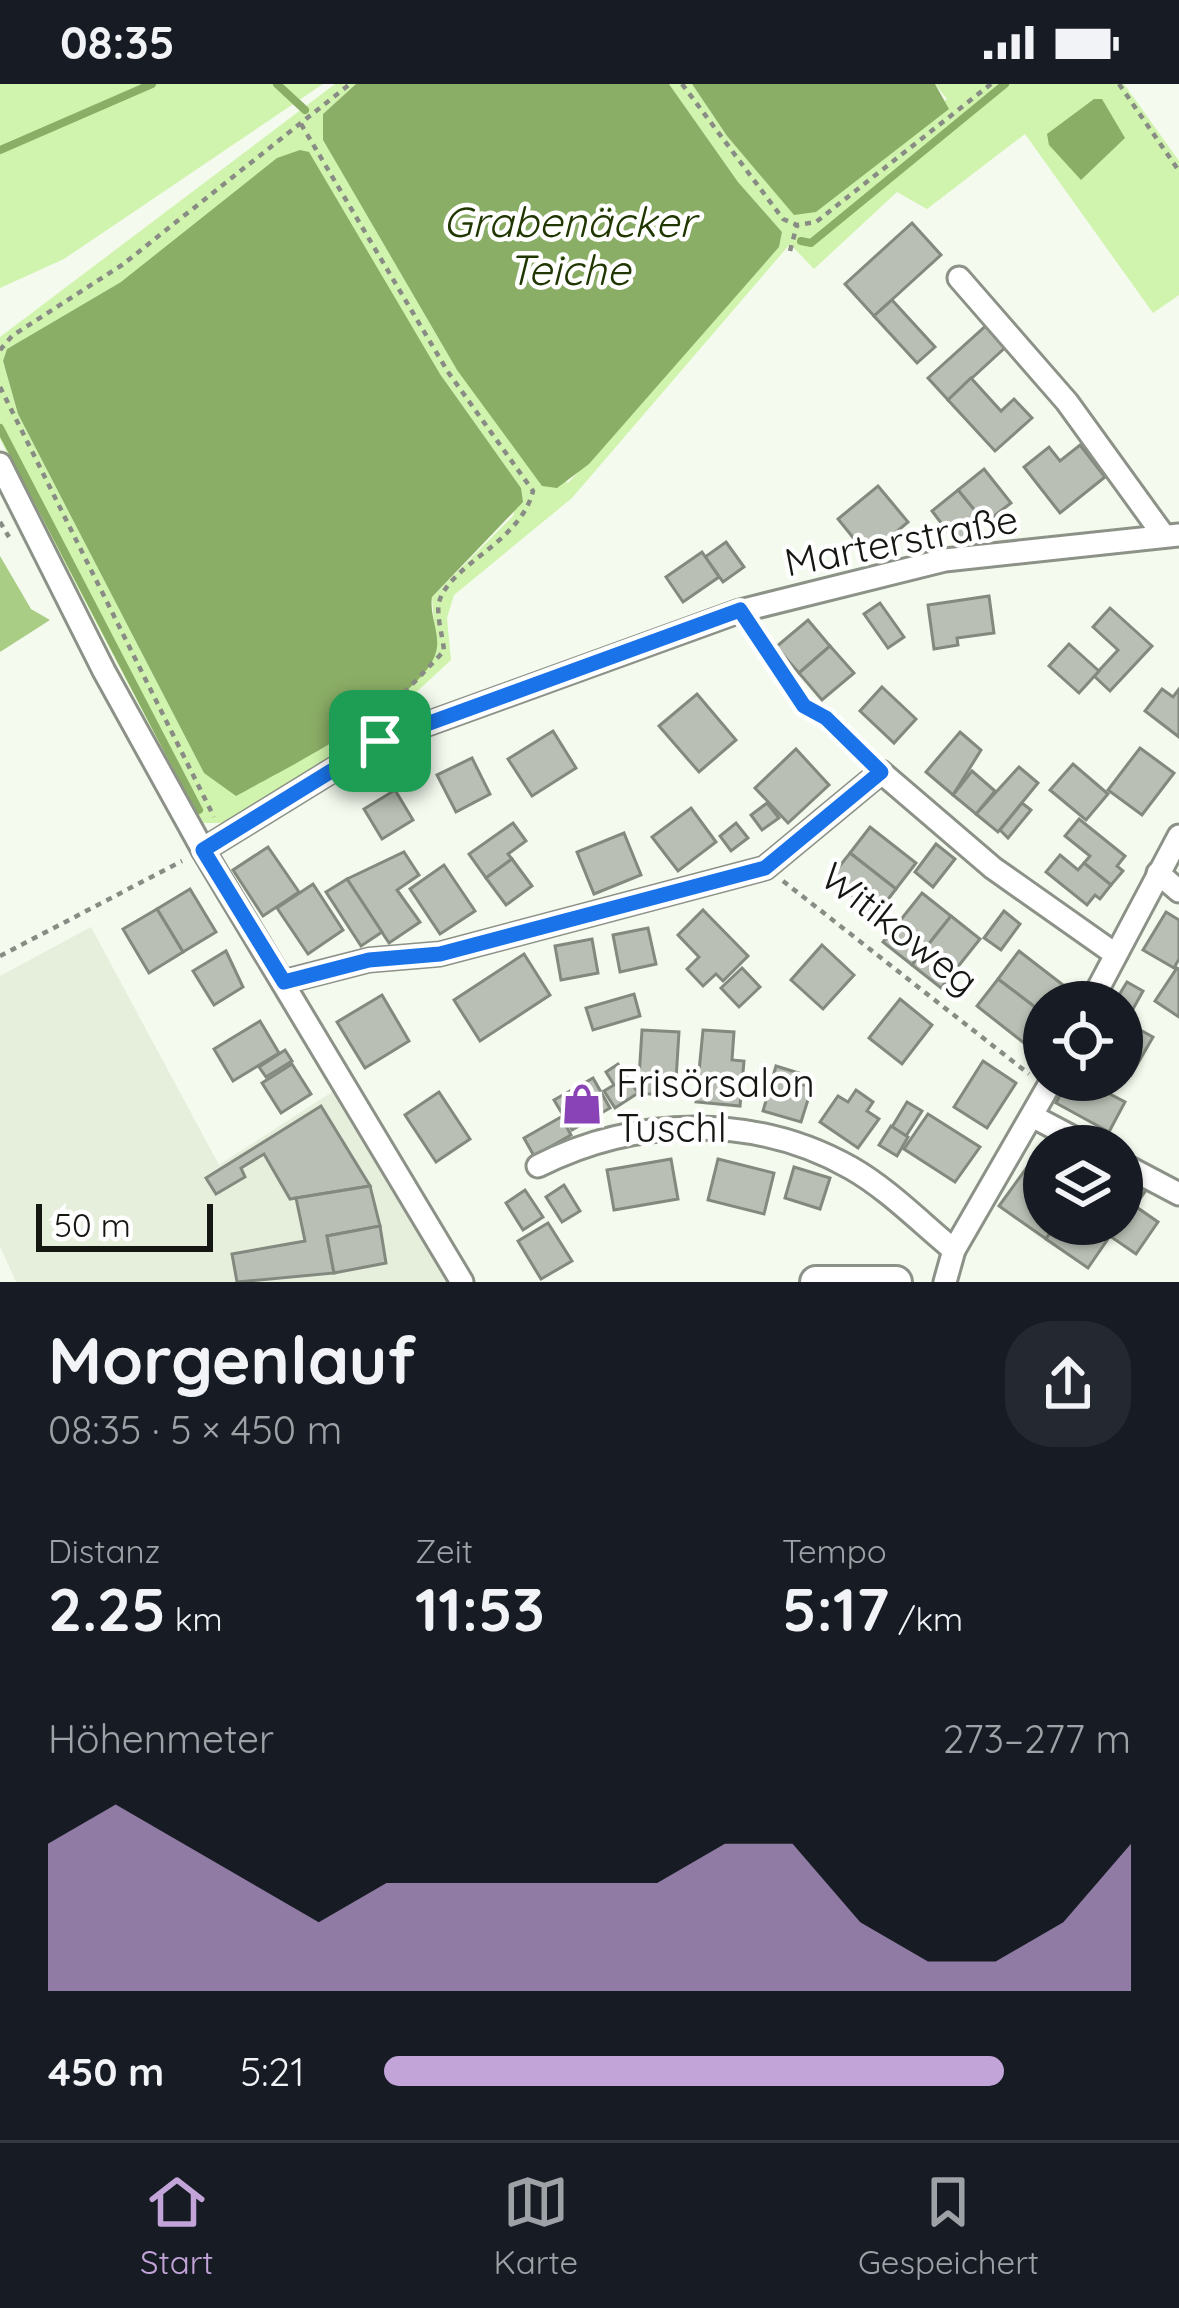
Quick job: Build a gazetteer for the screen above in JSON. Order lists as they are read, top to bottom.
{
  "streets": {
    "street": ["Marterstraße", "Witikoweg"]
  },
  "water": ["Grabenäcker Teiche"],
  "places": {
    "shop": ["Frisörsalon Tuschl"]
  },
  "scale_bar": "50 m",
  "page": {
    "status": "08:35",
    "scale": "50 m",
    "heading": ["Morgenlauf", "08:35 · 5 × 450 m"],
    "stats": [
      ["Distanz", "2.25 km"],
      ["Zeit", "11:53"],
      ["Tempo", "5:17 /km"]
    ],
    "chart": ["Höhenmeter", "273–277 m"],
    "list": [
      {
        "name": "450 m",
        "note": "5:21"
      }
    ],
    "tabs": ["Start", "Karte", "Gespeichert"]
  }
}
